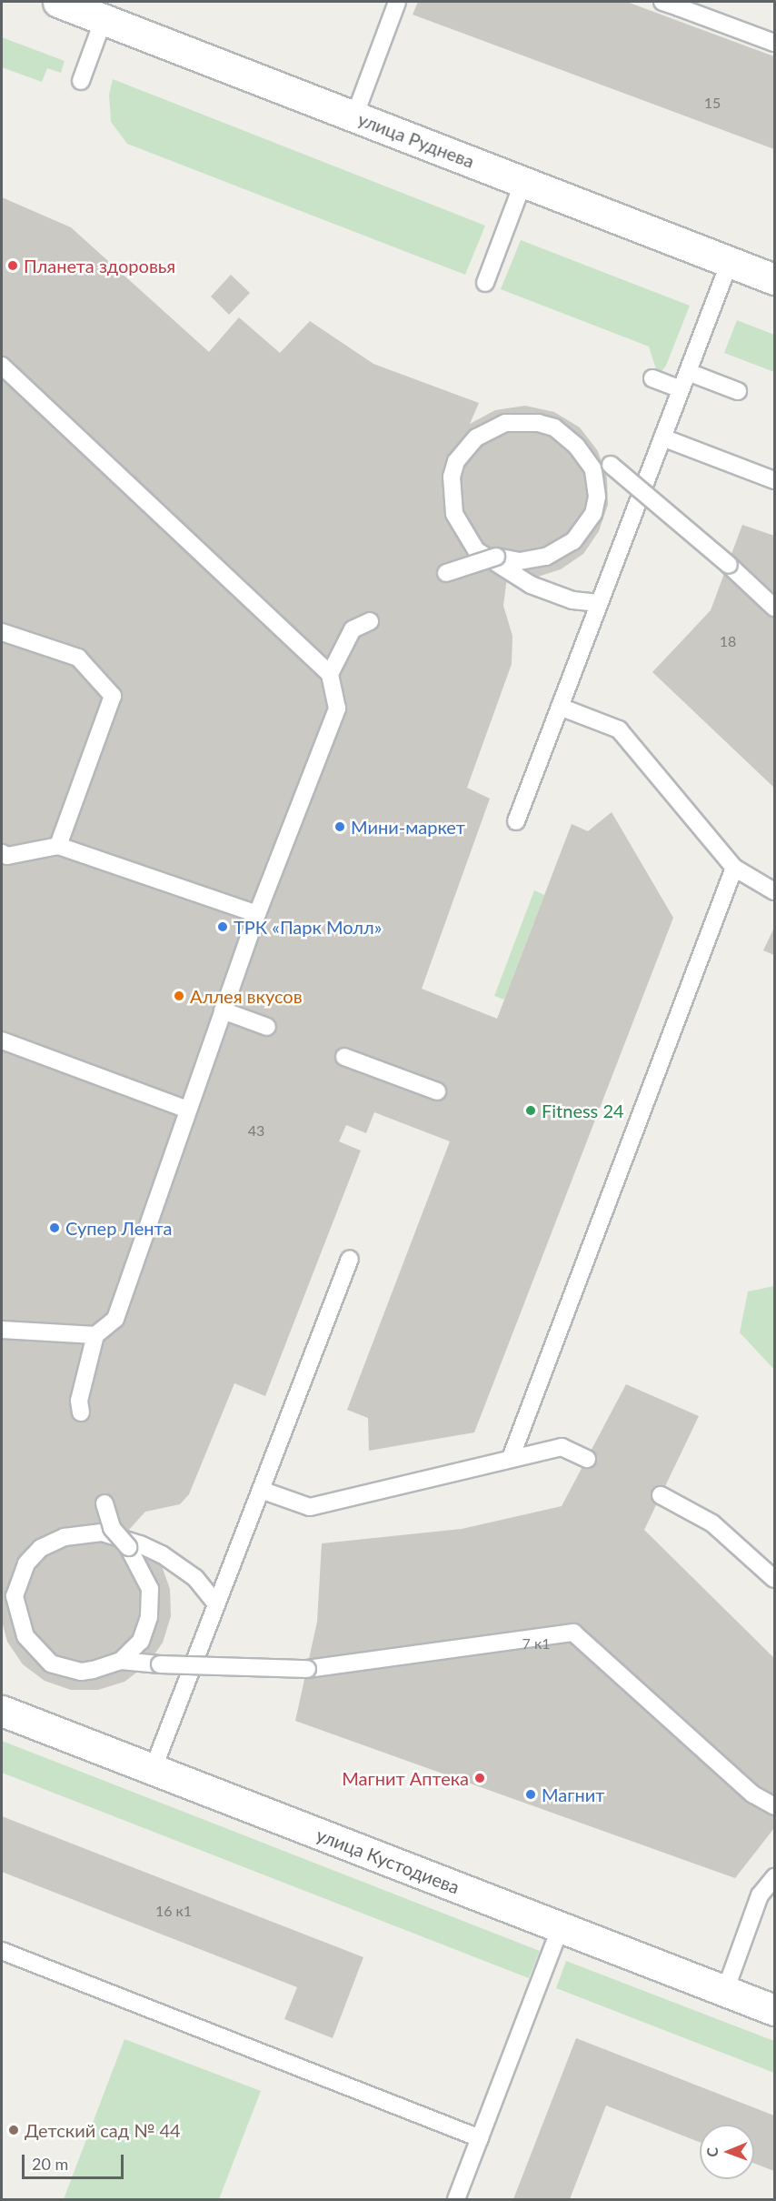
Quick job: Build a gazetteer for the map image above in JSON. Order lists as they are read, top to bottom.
{
  "streets": {
    "street": ["улица Руднева", "улица Кустодиева"]
  },
  "places": [
    "Планета здоровья",
    "Мини-маркет",
    "ТРК «Парк Молл»",
    "Аллея вкусов",
    "Fitness 24",
    "Супер Лента",
    "Магнит Аптека",
    "Магнит",
    "Детский сад № 44"
  ],
  "house_numbers": [
    "15",
    "18",
    "43",
    "7 к1",
    "16 к1"
  ],
  "scale_bar": "20 m",
  "north": "left"
}
